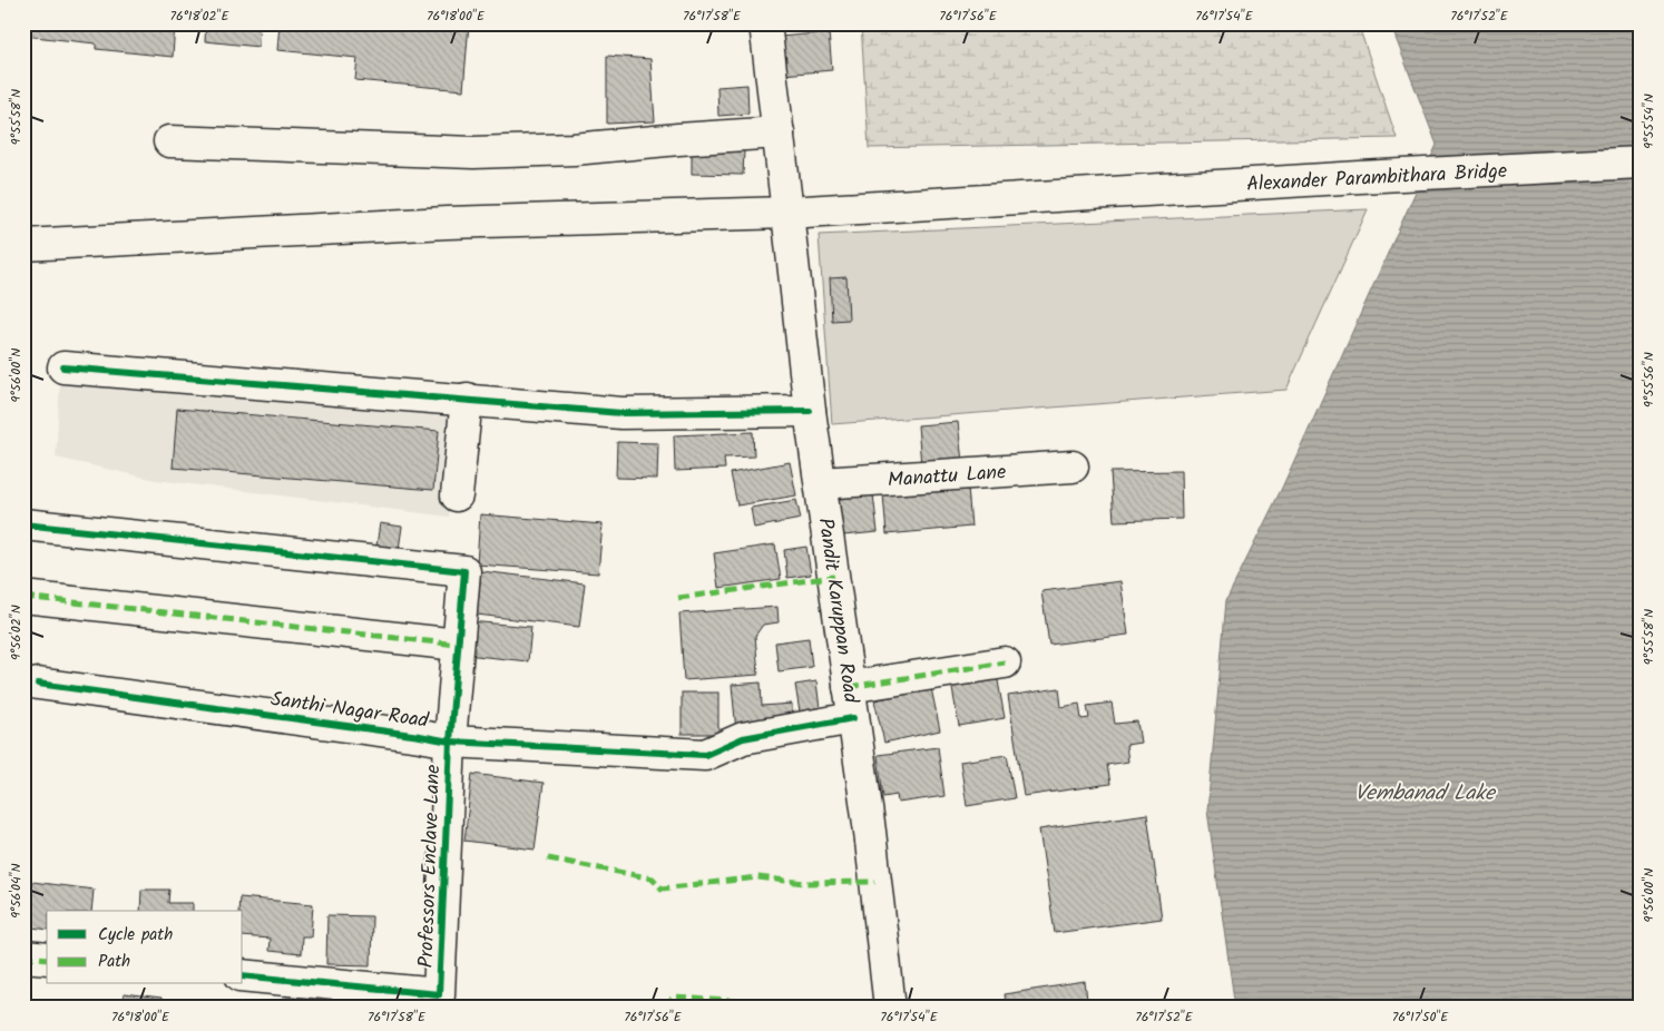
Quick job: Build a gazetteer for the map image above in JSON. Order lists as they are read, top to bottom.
{
  "streets": {
    "main road": [
      "Alexander Parambithara Bridge",
      "Manattu Lane",
      "Pandit Karuppan Road",
      "Santhi Nagar Road",
      "Professors Enclave Lane"
    ]
  },
  "crossings": [
    ["Alexander Parambithara Bridge", "Pandit Karuppan Road"],
    ["Manattu Lane", "Pandit Karuppan Road"],
    ["Pandit Karuppan Road", "Santhi Nagar Road"],
    ["Santhi Nagar Road", "Professors Enclave Lane"]
  ],
  "water": ["Vembanad Lake"],
  "legend": ["Cycle path", "Path"],
  "coordinates": [
    "76°18'02\"E",
    "76°18'00\"E",
    "76°17'58\"E",
    "76°17'56\"E",
    "76°17'54\"E",
    "76°17'52\"E",
    "9°55'58\"N",
    "9°55'54\"N",
    "9°56'00\"N",
    "9°55'56\"N",
    "9°56'02\"N",
    "9°56'04\"N",
    "76°17'50\"E"
  ]
}
